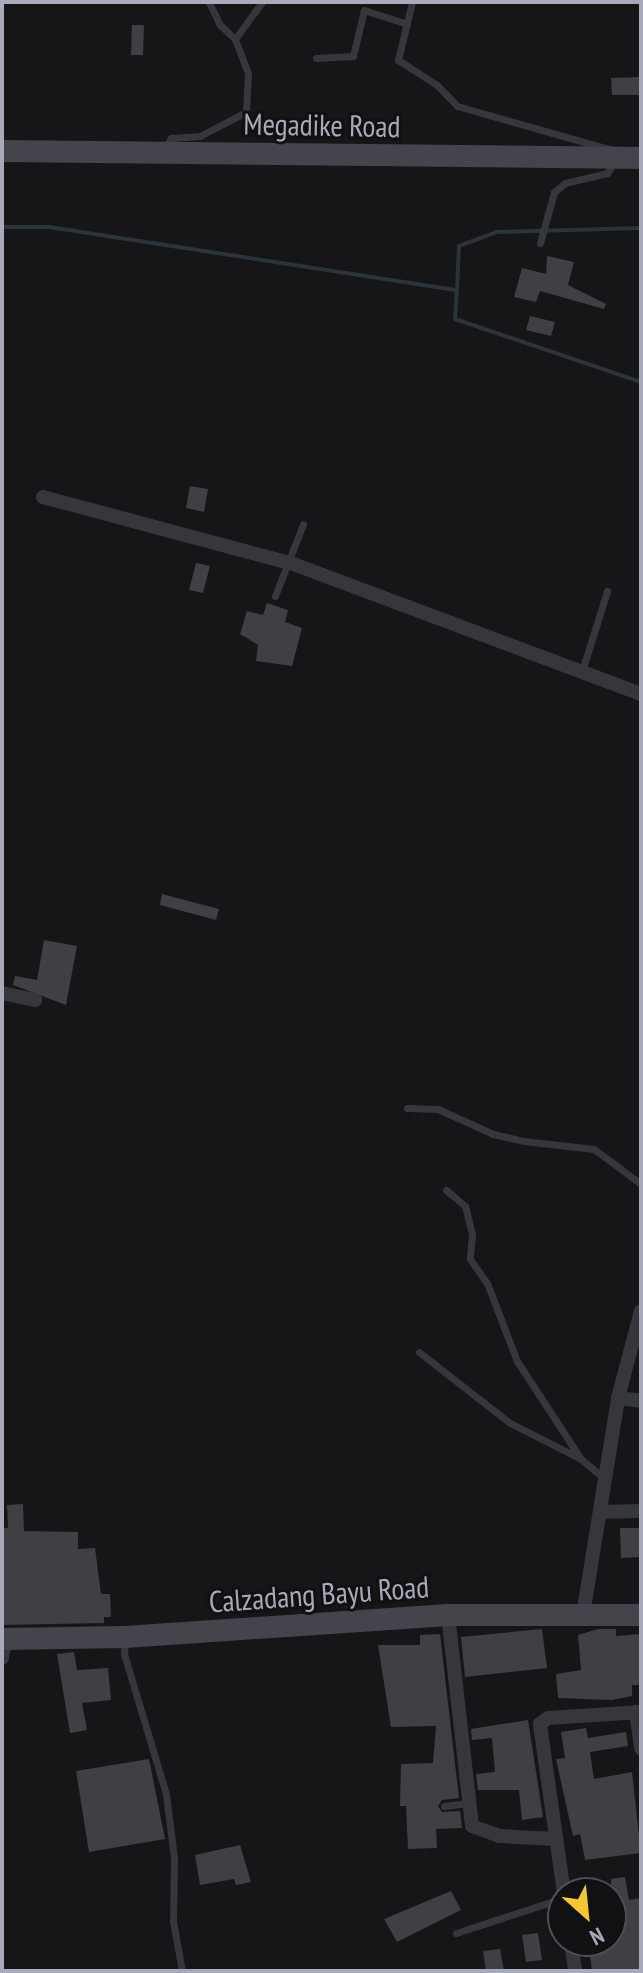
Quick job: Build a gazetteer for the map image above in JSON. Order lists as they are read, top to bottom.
{
  "streets": {
    "street": ["Megadike Road", "Calzadang Bayu Road"]
  },
  "north": "bottom right"
}
